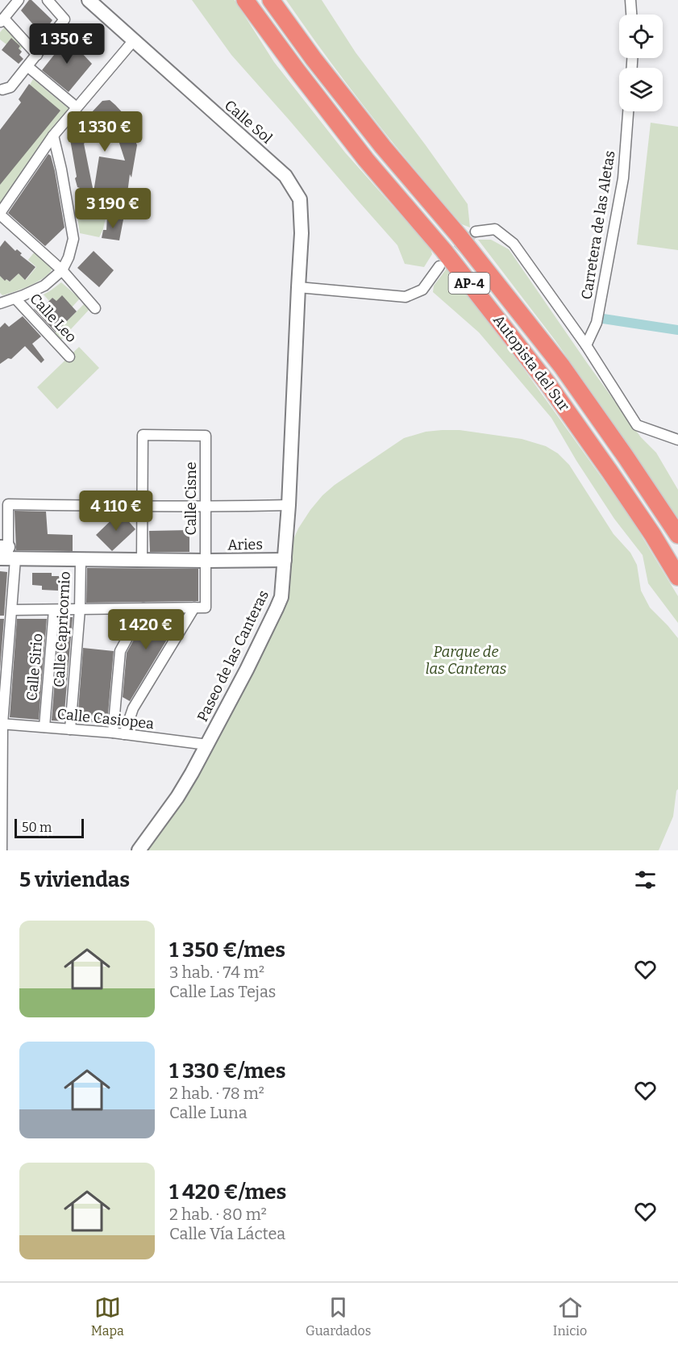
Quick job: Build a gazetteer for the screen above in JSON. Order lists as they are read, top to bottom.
{
  "streets": {
    "highway": ["AP-4", "Autopista del Sur"],
    "street": [
      "Calle Sol",
      "Carretera de las Aletas",
      "Calle Leo",
      "Calle Cisne",
      "Aries",
      "Calle Capricornio",
      "Paseo de las Canteras",
      "Calle Sirio",
      "Calle Casiopea"
    ]
  },
  "crossings": [
    ["Calle Sol", "Paseo de las Canteras"],
    ["Calle Cisne", "Aries"],
    ["Aries", "Calle Capricornio"],
    ["Aries", "Paseo de las Canteras"],
    ["Calle Capricornio", "Calle Casiopea"],
    ["Paseo de las Canteras", "Calle Casiopea"],
    ["Calle Sirio", "Calle Casiopea"]
  ],
  "parks": ["Parque de las Canteras"],
  "scale_bar": "50 m",
  "page": {
    "price": [
      "1 350 €",
      "1 330 €",
      "3 190 €",
      "4 110 €",
      "1 420 €"
    ],
    "scale": "50 m",
    "heading": "5 viviendas",
    "list": [
      {
        "name": "1 350 €/mes",
        "note": "3 hab. · 74 m² · Calle Las Tejas"
      },
      {
        "name": "1 330 €/mes",
        "note": "2 hab. · 78 m² · Calle Luna"
      },
      {
        "name": "1 420 €/mes",
        "note": "2 hab. · 80 m² · Calle Vía Láctea"
      }
    ],
    "tabs": ["Mapa", "Guardados", "Inicio"]
  }
}
